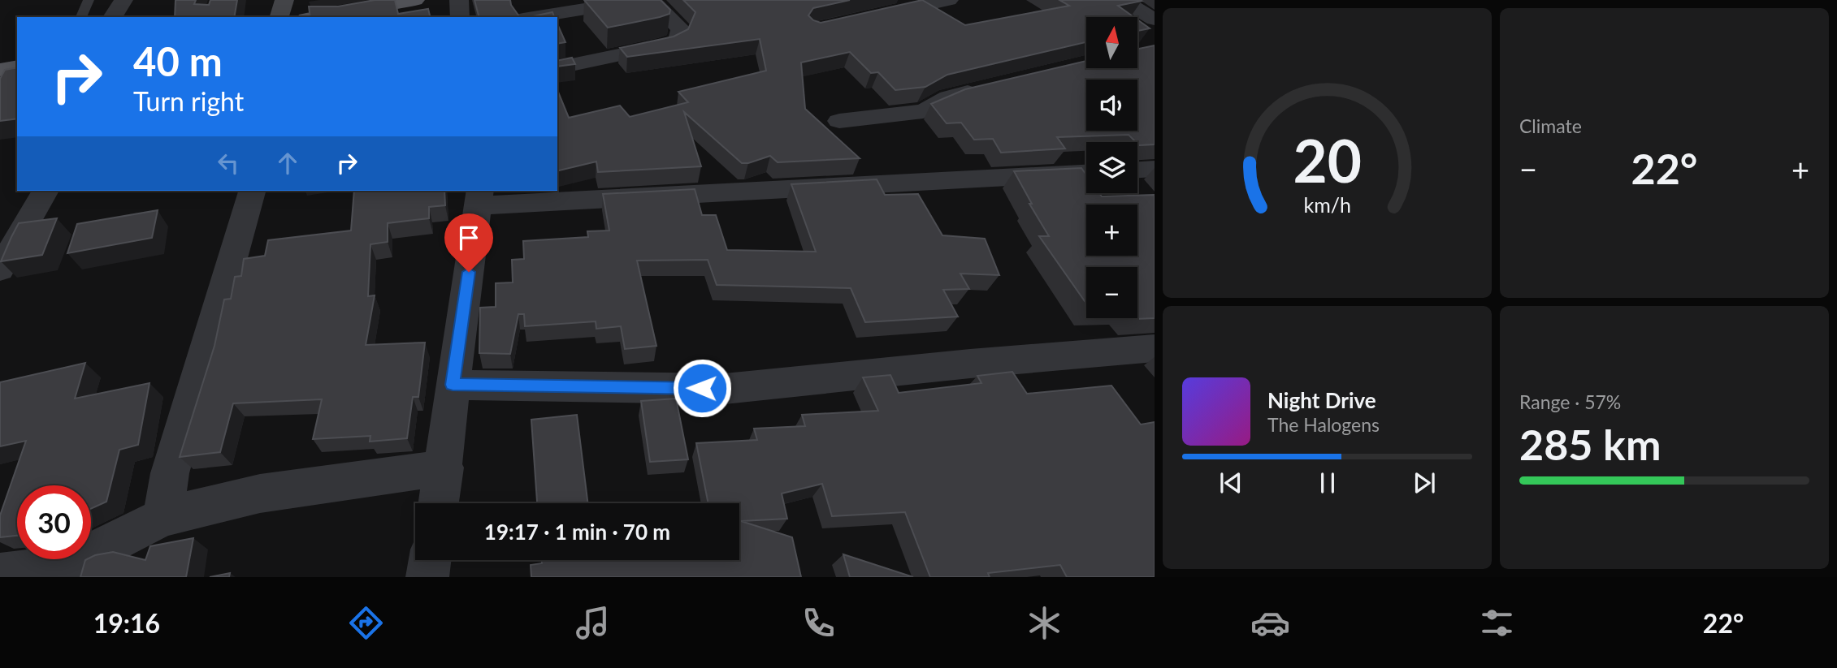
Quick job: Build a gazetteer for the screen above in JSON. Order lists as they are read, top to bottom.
{
  "north": "top",
  "page": {
    "tile": [
      "Climate",
      ["Range · 57%", "285 km"]
    ],
    "map_buttons": ["+", "−"],
    "turn": ["40 m", "Turn right"],
    "heat": ["−", "22°", "+"],
    "song": ["Night Drive", "The Halogens"],
    "limit": "30",
    "trip": "19:17 · 1 min · 70 m",
    "tabs": ["19:16", "22°"],
    "gauge": ["20", "km/h"]
  }
}
